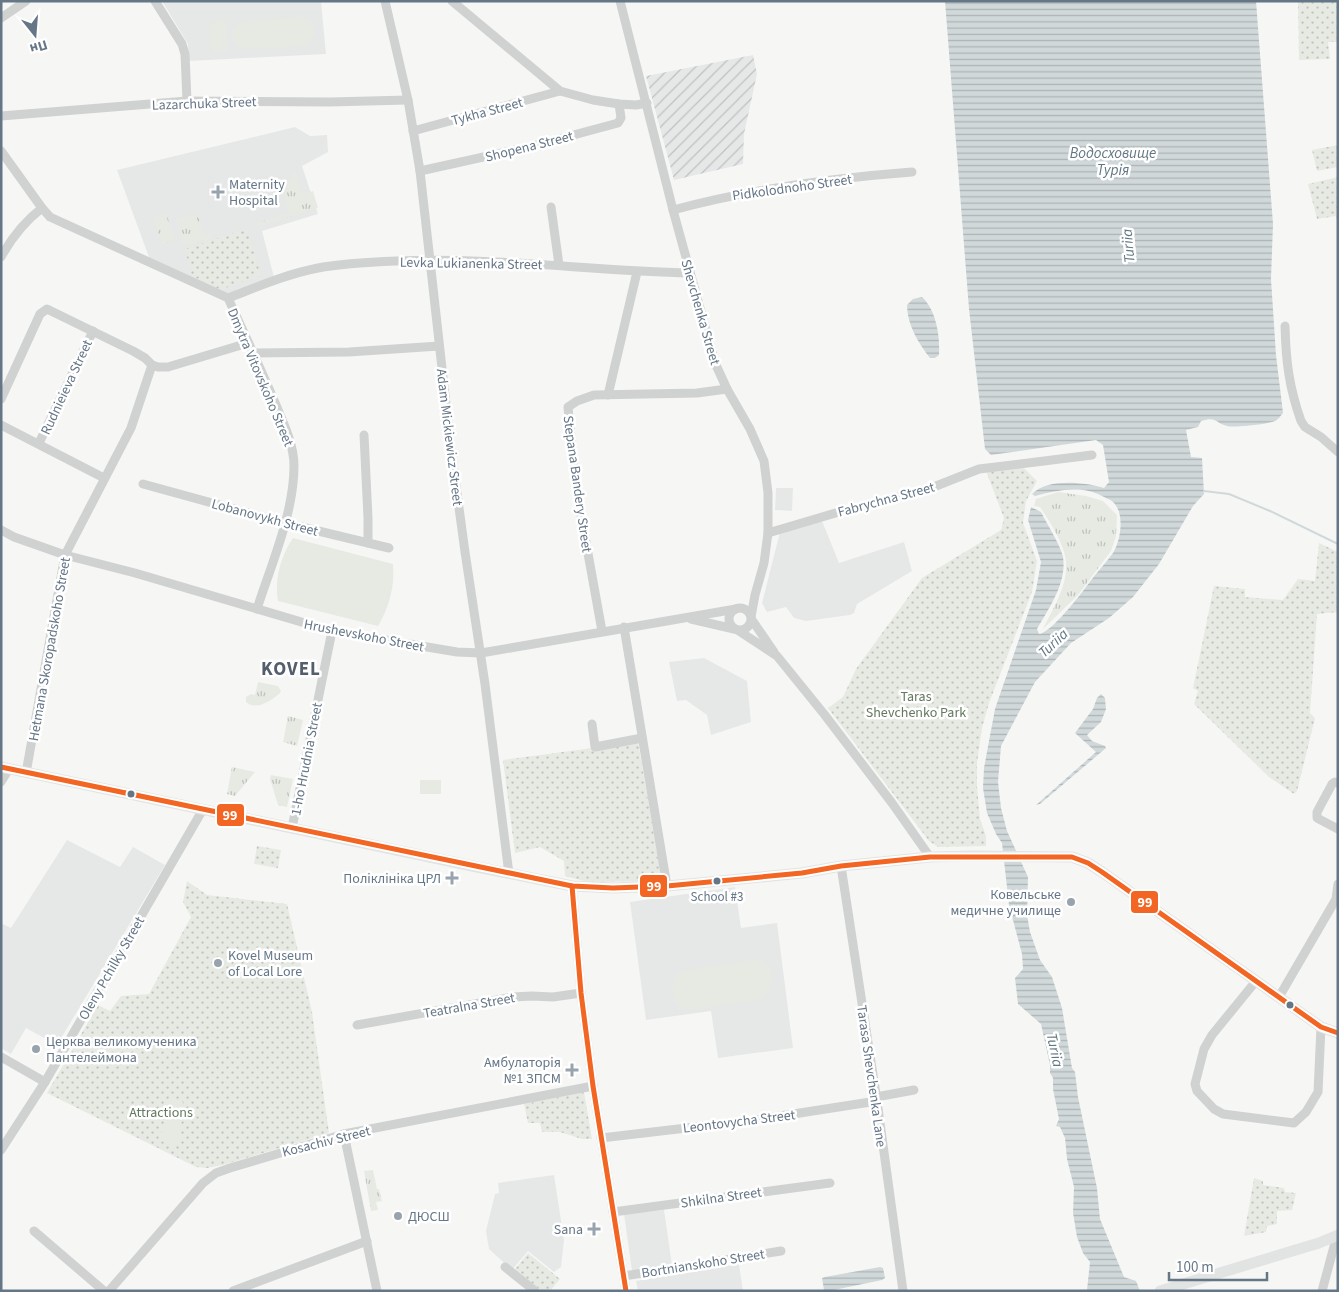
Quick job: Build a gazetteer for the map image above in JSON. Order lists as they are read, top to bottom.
{
  "streets": {
    "street": [
      "Lazarchuka Street",
      "Tykha Street",
      "Shopena Street",
      "Pidkolodnoho Street",
      "Levka Lukianenka Street",
      "Shevchenka Street",
      "Dmytra Vitovskoho Street",
      "Rudnieieva Street",
      "Adam Mickiewicz Street",
      "Stepana Bandery Street",
      "Fabrychna Street",
      "Lobanovykh Street",
      "Hrushevskoho Street",
      "Hetmana Skoropadskoho Street",
      "1-ho Hrudnia Street",
      "Oleny Pchilky Street",
      "Teatralna Street",
      "Tarasa Shevchenka Lane",
      "Leontovycha Street",
      "Kosachiv Street",
      "Shkilna Street",
      "Bortnianskoho Street"
    ]
  },
  "crossings": [
    ["Lazarchuka Street", "Adam Mickiewicz Street"],
    ["Tykha Street", "Adam Mickiewicz Street"],
    ["Shopena Street", "Adam Mickiewicz Street"],
    ["Pidkolodnoho Street", "Shevchenka Street"],
    ["Levka Lukianenka Street", "Shevchenka Street"],
    ["Levka Lukianenka Street", "Dmytra Vitovskoho Street"],
    ["Levka Lukianenka Street", "Adam Mickiewicz Street"],
    ["Shevchenka Street", "Stepana Bandery Street"],
    ["Shevchenka Street", "Fabrychna Street"],
    ["Shevchenka Street", "Hrushevskoho Street"],
    ["Dmytra Vitovskoho Street", "Lobanovykh Street"],
    ["Dmytra Vitovskoho Street", "Hrushevskoho Street"],
    ["Adam Mickiewicz Street", "Hrushevskoho Street"],
    ["Stepana Bandery Street", "Hrushevskoho Street"],
    ["Hrushevskoho Street", "Hetmana Skoropadskoho Street"],
    ["Hrushevskoho Street", "1-ho Hrudnia Street"],
    ["Tarasa Shevchenka Lane", "Leontovycha Street"]
  ],
  "districts": ["KOVEL"],
  "water": ["Водосховище Турія", "Turiia"],
  "parks": ["Taras Shevchenko Park", "Attractions"],
  "places": {
    "health": [
      "Maternity Hospital",
      "Поліклініка ЦРЛ",
      "Амбулаторія №1 ЗПСМ",
      "Sana"
    ],
    "other": [
      "School #3",
      "Ковельське медичне училище",
      "Kovel Museum of Local Lore",
      "Церква великомученика Пантелеймона",
      "ДЮСШ"
    ]
  },
  "lines": ["transit line 99"],
  "scale_bar": "100 m",
  "north": "bottom"
}
